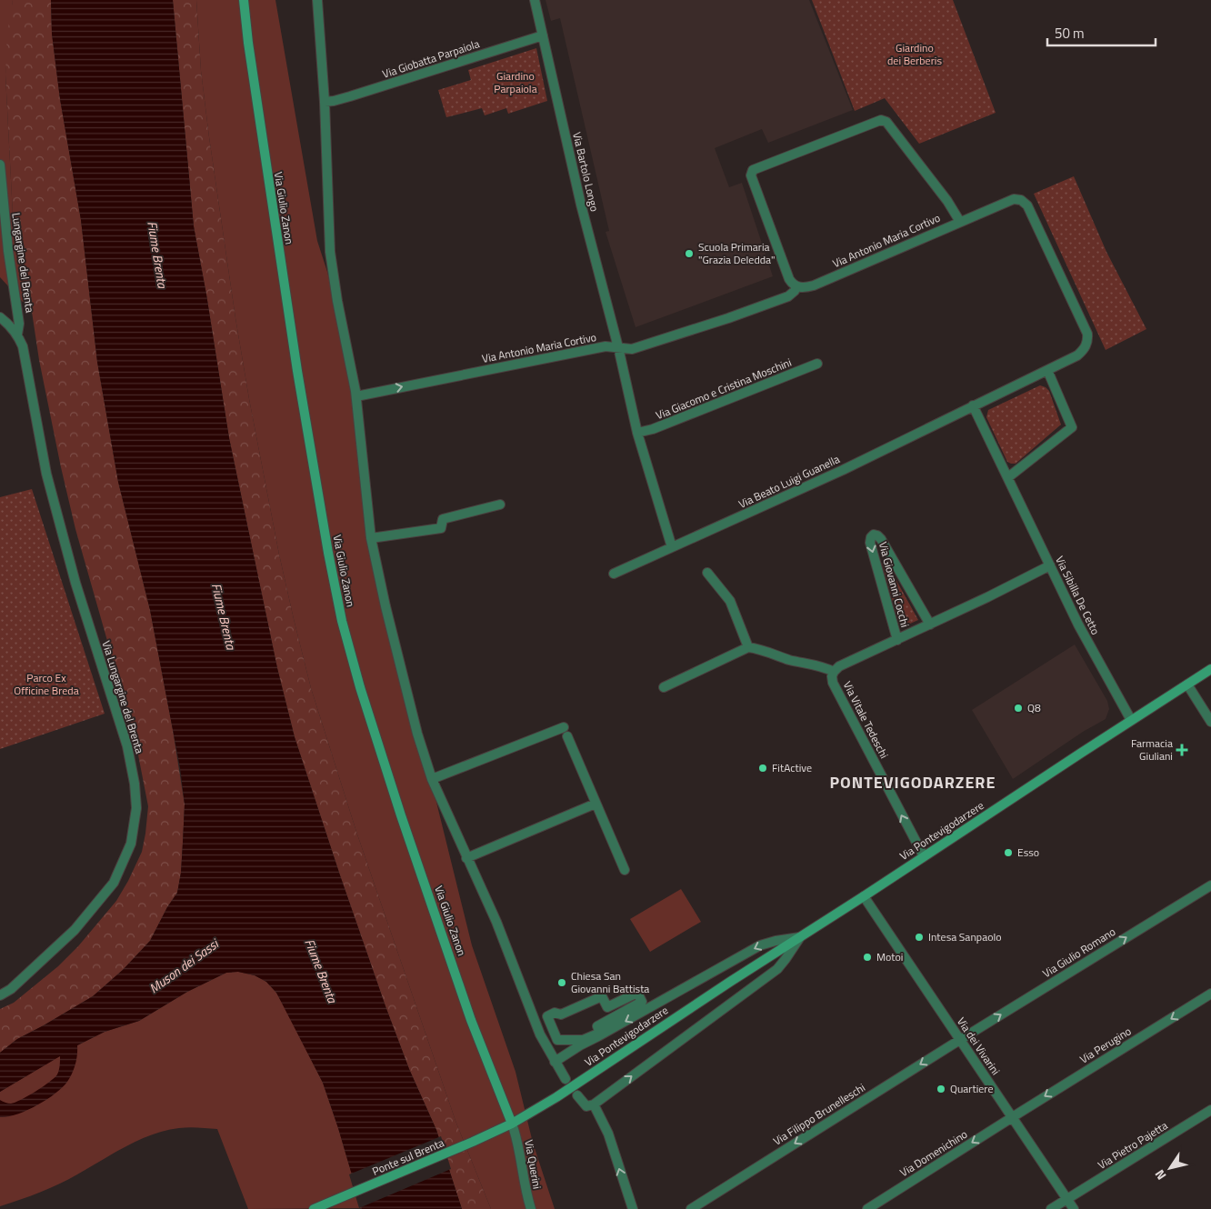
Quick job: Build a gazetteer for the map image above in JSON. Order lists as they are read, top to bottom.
{
  "streets": {
    "street": [
      "Via Giobatta Parpaiola",
      "Via Bartolo Longo",
      "Via Giulio Zanon",
      "Via Antonio Maria Cortivo",
      "Lungargine del Brenta",
      "Via Giacomo e Cristina Moschini",
      "Via Beato Luigi Guanella",
      "Via Giovanni Cocchi",
      "Via Sibilla De Cetto",
      "Via Lungargine del Brenta",
      "Via Vitale Tedeschi",
      "Via Pontevigodarzere",
      "Via Giulio Romano",
      "Via Perugino",
      "Via dei Vivarini",
      "Via Filippo Brunelleschi",
      "Via Pietro Pajetta",
      "Via Domenichino",
      "Ponte sul Brenta",
      "Via Querini"
    ]
  },
  "crossings": [
    ["Via Giobatta Parpaiola", "Via Bartolo Longo"],
    ["Via Bartolo Longo", "Via Antonio Maria Cortivo"],
    ["Via Giulio Zanon", "Via Pontevigodarzere"],
    ["Via Giulio Zanon", "Ponte sul Brenta"],
    ["Via Giulio Zanon", "Via Querini"],
    ["Lungargine del Brenta", "Via Lungargine del Brenta"],
    ["Via Beato Luigi Guanella", "Via Sibilla De Cetto"],
    ["Via Giovanni Cocchi", "Via Sibilla De Cetto"],
    ["Via Giovanni Cocchi", "Via Vitale Tedeschi"],
    ["Via Sibilla De Cetto", "Via Pontevigodarzere"],
    ["Via Vitale Tedeschi", "Via Pontevigodarzere"],
    ["Via Pontevigodarzere", "Via dei Vivarini"],
    ["Via Pontevigodarzere", "Ponte sul Brenta"],
    ["Via Pontevigodarzere", "Via Querini"],
    ["Via Giulio Romano", "Via dei Vivarini"],
    ["Via Giulio Romano", "Via Filippo Brunelleschi"],
    ["Via Perugino", "Via dei Vivarini"],
    ["Via Perugino", "Via Domenichino"],
    ["Via dei Vivarini", "Via Filippo Brunelleschi"],
    ["Via dei Vivarini", "Via Pietro Pajetta"],
    ["Via dei Vivarini", "Via Domenichino"],
    ["Ponte sul Brenta", "Via Querini"]
  ],
  "one_way": [
    "Via Vitale Tedeschi",
    "Via Giulio Romano",
    "Via Perugino",
    "Via Filippo Brunelleschi",
    "Via Domenichino"
  ],
  "districts": ["PONTEVIGODARZERE"],
  "water": ["Fiume Brenta", "Muson dei Sassi"],
  "parks": ["Giardino dei Berberis", "Giardino Parpaiola", "Parco Ex Officine Breda"],
  "places": {
    "other": [
      "Scuola Primaria \"Grazia Deledda\"",
      "Q8",
      "FitActive",
      "Esso",
      "Intesa Sanpaolo",
      "Motoi",
      "Chiesa San Giovanni Battista",
      "Quartiere"
    ],
    "health": ["Farmacia Giuliani"]
  },
  "scale_bar": "50 m",
  "north": "bottom left"
}
